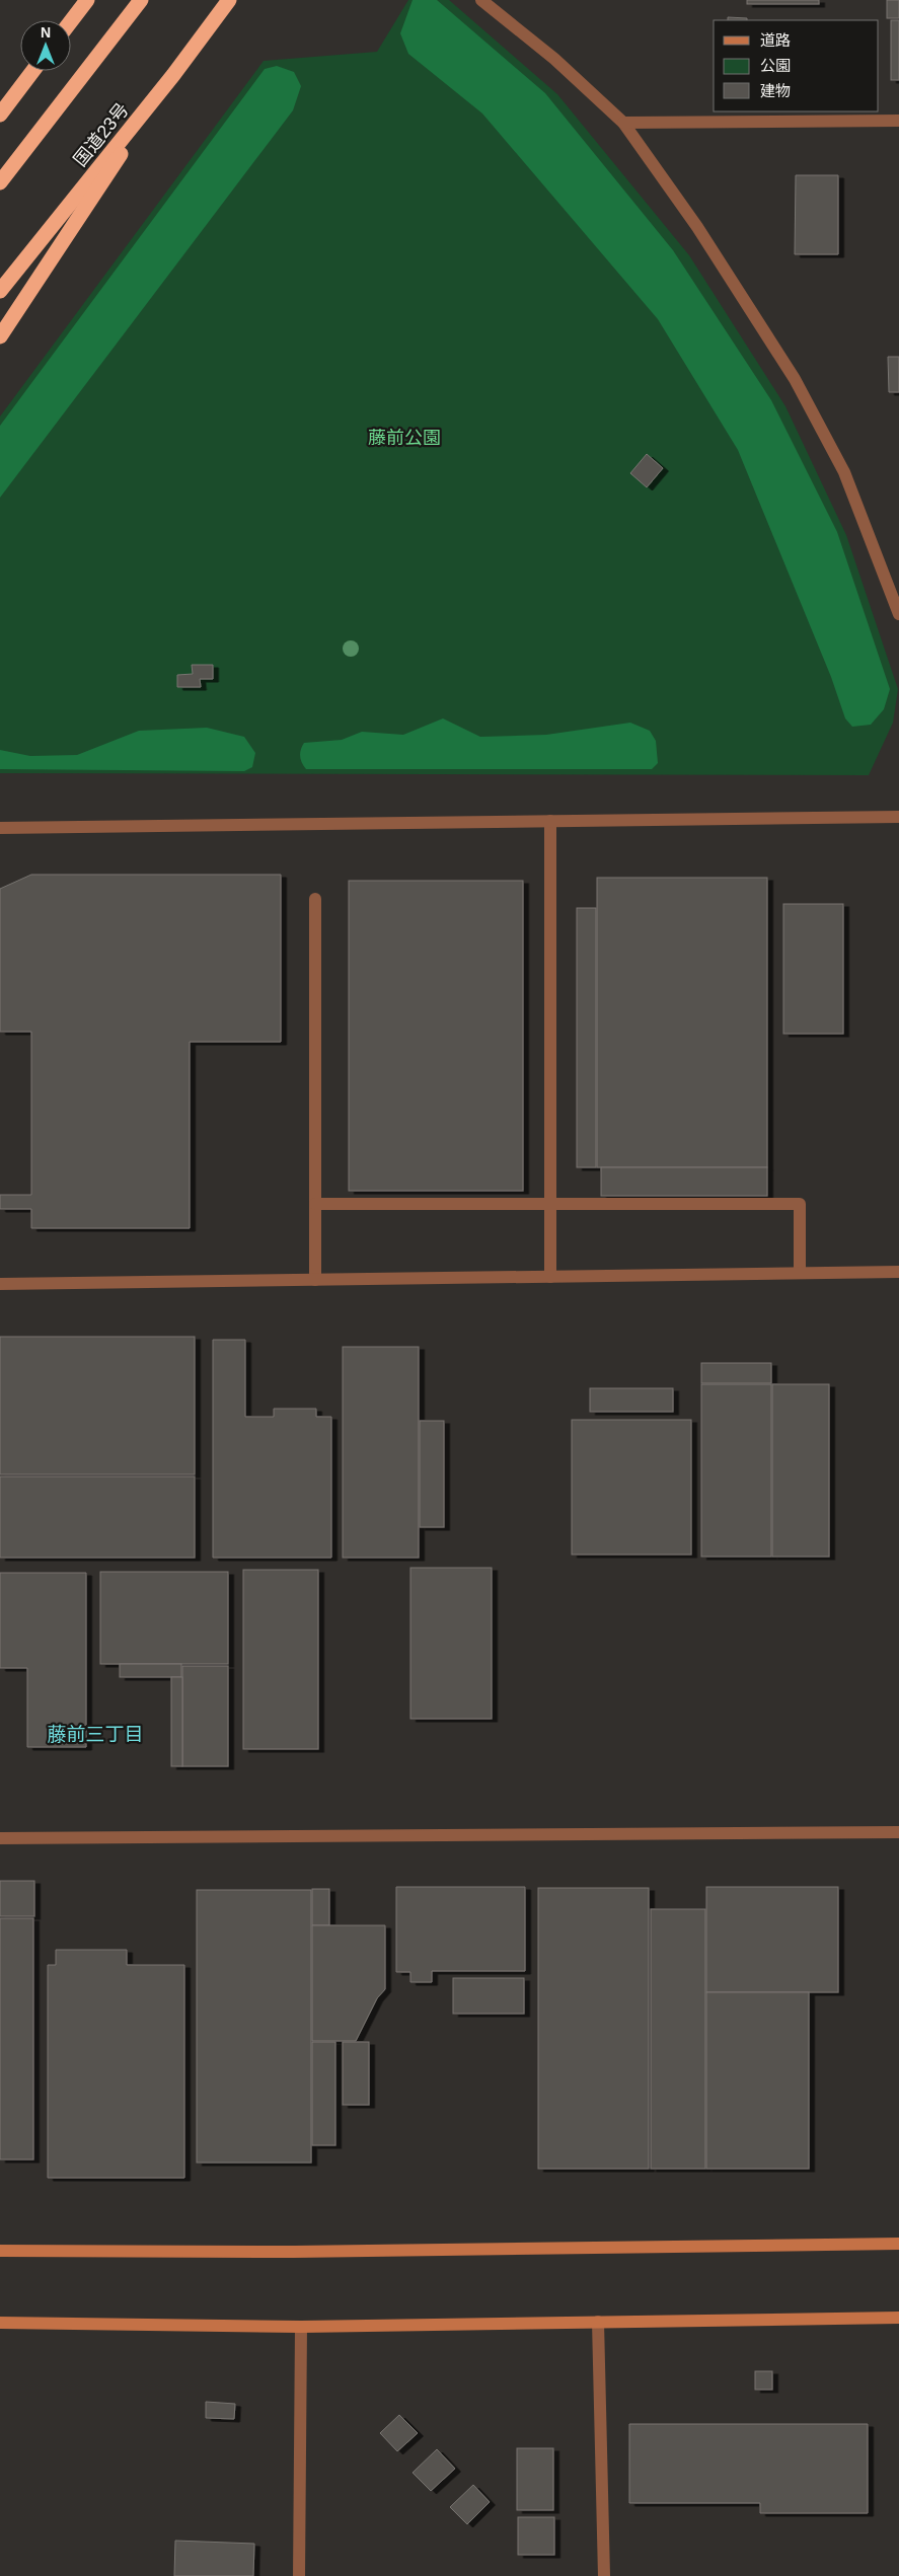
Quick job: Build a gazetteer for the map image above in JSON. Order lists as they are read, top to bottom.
{
  "streets": {
    "highway": ["国道23号"]
  },
  "districts": ["藤前三丁目"],
  "parks": ["藤前公園"],
  "legend": ["道路", "公園", "建物"],
  "north": "top"
}
